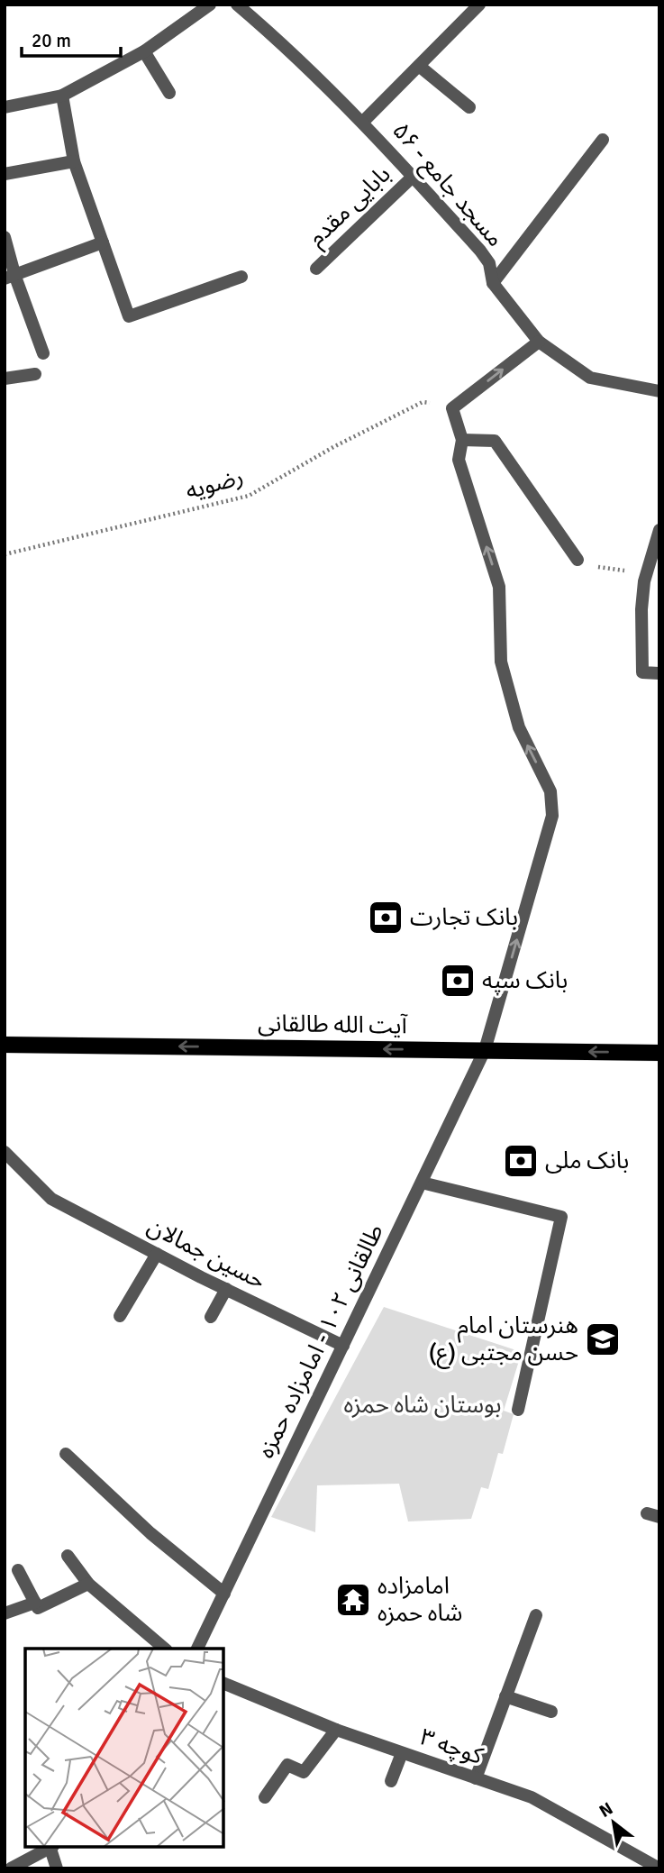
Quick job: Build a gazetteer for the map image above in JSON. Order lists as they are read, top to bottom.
{
  "streets": {
    "main road": ["آیت الله طالقانی"],
    "street": [
      "۵۶ - مسجد جامع",
      "بابایی مقدم",
      "حسین جمالان",
      "طالقانی ۱۰۲ - امامزاده حمزه",
      "کوچه ۳"
    ],
    "path": ["رضویه"]
  },
  "crossings": [
    ["۵۶ - مسجد جامع", "بابایی مقدم"],
    ["رضویه", "طالقانی ۱۰۲ - امامزاده حمزه"],
    ["آیت الله طالقانی", "طالقانی ۱۰۲ - امامزاده حمزه"],
    ["حسین جمالان", "طالقانی ۱۰۲ - امامزاده حمزه"]
  ],
  "one_way": ["آیت الله طالقانی", "طالقانی ۱۰۲ - امامزاده حمزه"],
  "parks": ["بوستان شاه حمزه"],
  "places": {
    "bank": ["بانک تجارت", "بانک سپه", "بانک ملی"],
    "school or university": ["هنرستان امام حسن مجتبی (ع)"],
    "temple": ["امامزاده شاه حمزه"]
  },
  "scale_bar": "20 m",
  "north": "top left"
}
